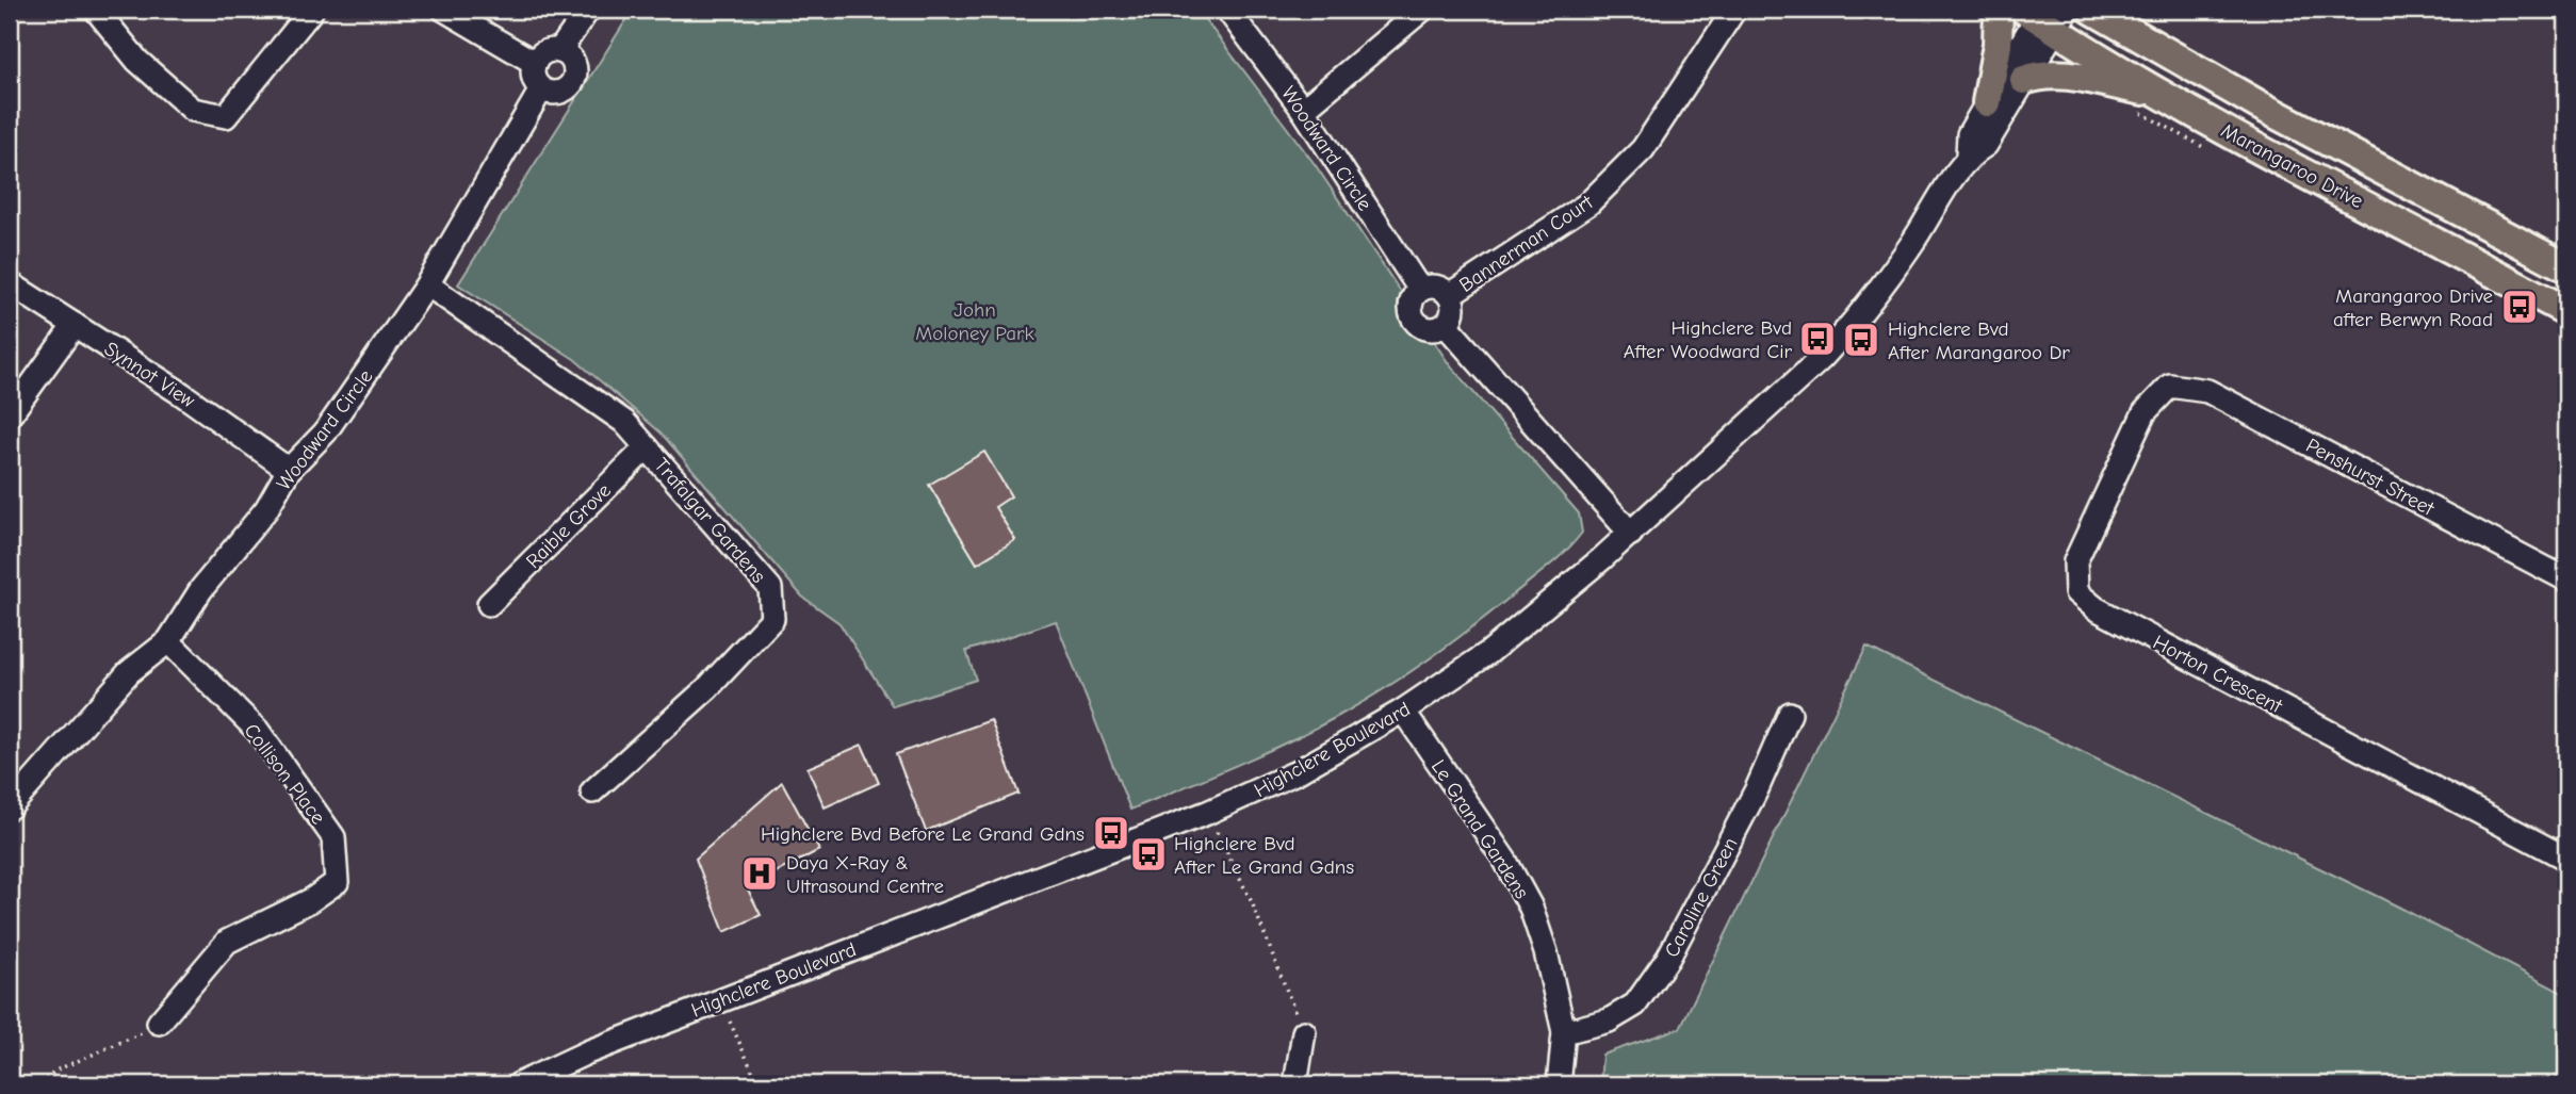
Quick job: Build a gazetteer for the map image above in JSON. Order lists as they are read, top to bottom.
{
  "streets": {
    "main road": ["Marangaroo Drive"],
    "street": [
      "Woodward Circle",
      "Bannerman Court",
      "Synnot View",
      "Penshurst Street",
      "Trafalgar Gardens",
      "Raible Grove",
      "Horton Crescent",
      "Highclere Boulevard",
      "Collison Place",
      "Le Grand Gardens",
      "Caroline Green"
    ]
  },
  "crossings": [
    ["Woodward Circle", "Bannerman Court"],
    ["Woodward Circle", "Synnot View"],
    ["Woodward Circle", "Trafalgar Gardens"],
    ["Woodward Circle", "Collison Place"],
    ["Marangaroo Drive", "Highclere Boulevard"],
    ["Penshurst Street", "Horton Crescent"],
    ["Trafalgar Gardens", "Raible Grove"],
    ["Highclere Boulevard", "Le Grand Gardens"],
    ["Le Grand Gardens", "Caroline Green"]
  ],
  "parks": ["John Moloney Park"],
  "places": {
    "bus stop": [
      "Marangaroo Drive after Berwyn Road",
      "Highclere Bvd After Woodward Cir",
      "Highclere Bvd After Marangaroo Dr",
      "Highclere Bvd Before Le Grand Gdns",
      "Highclere Bvd After Le Grand Gdns"
    ],
    "hospital": ["Daya X-Ray & Ultrasound Centre"]
  }
}
